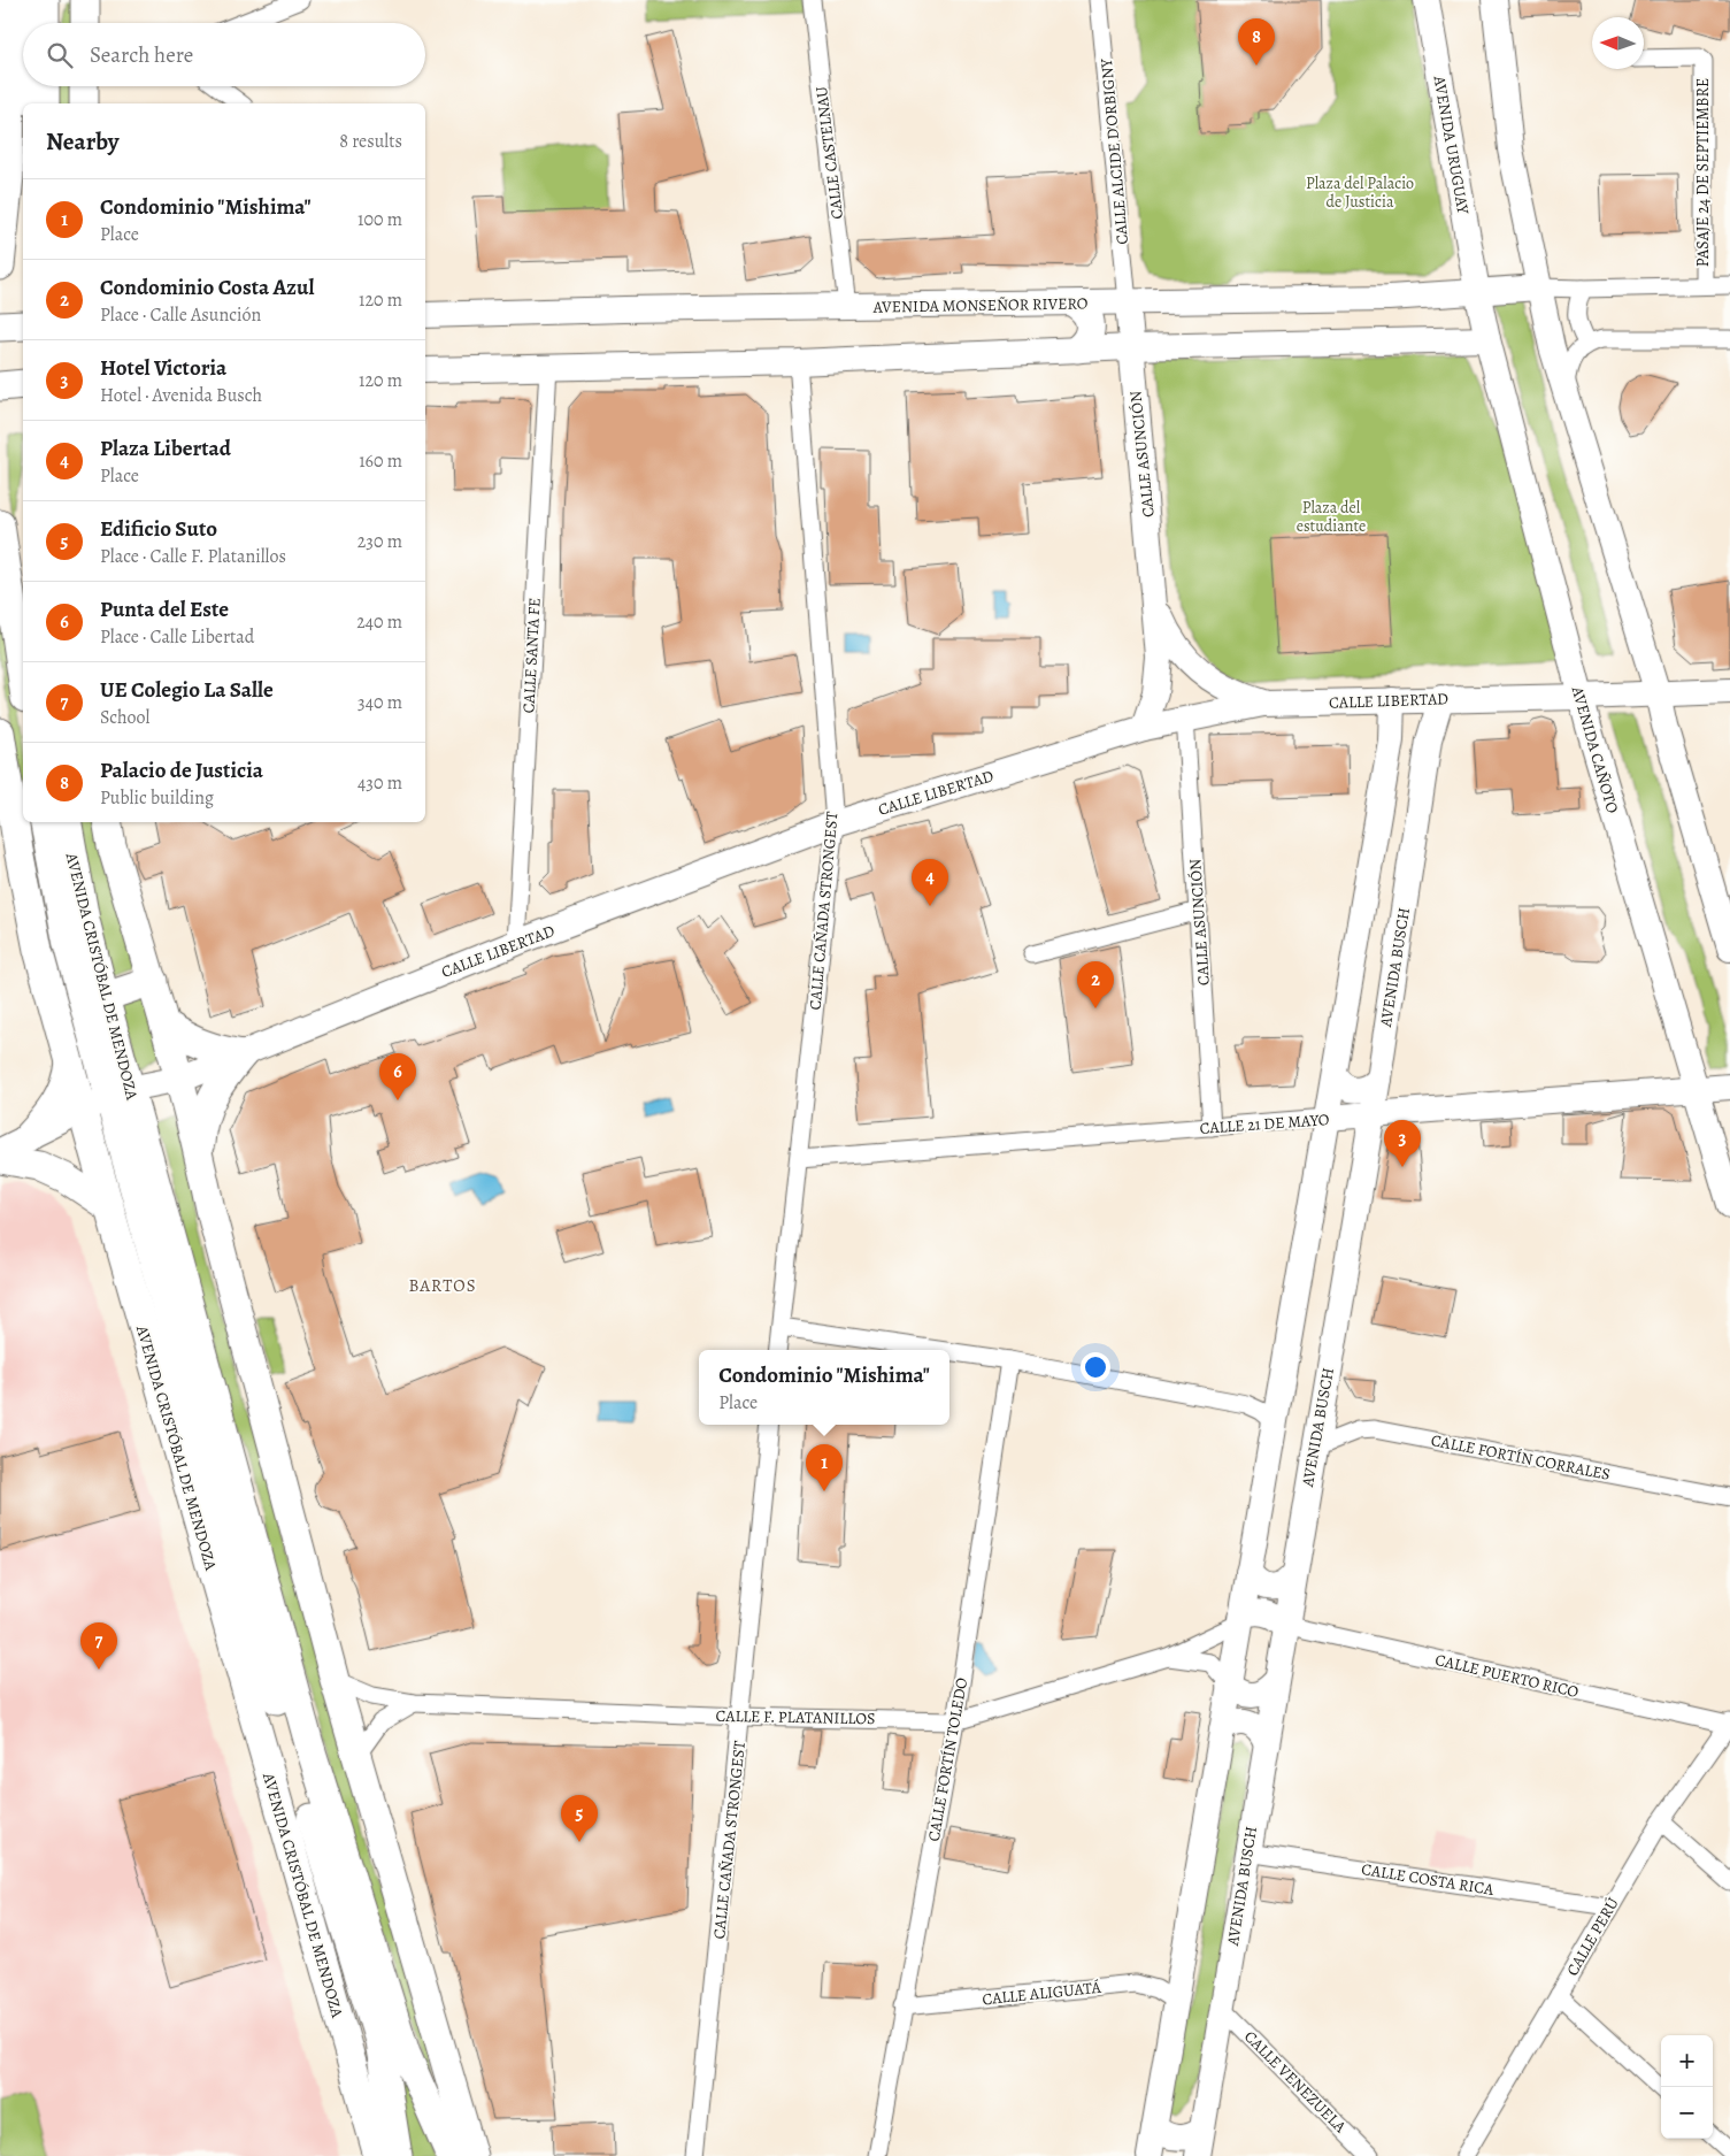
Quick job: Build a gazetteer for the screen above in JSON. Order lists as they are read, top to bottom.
{
  "streets": {
    "main road": [
      "AVENIDA URUGUAY",
      "AVENIDA MONSEÑOR RIVERO",
      "CALLE ASUNCIÓN",
      "CALLE LIBERTAD",
      "AVENIDA CAÑOTO",
      "AVENIDA BUSCH",
      "AVENIDA CRISTÓBAL DE MENDOZA",
      "CALLE 21 DE MAYO"
    ],
    "street": [
      "CALLE ALCIDE D'ORBIGNY",
      "CALLE CASTELNAU",
      "PASAJE 24 DE SEPTIEMBRE",
      "CALLE SANTA FE",
      "CALLE CAÑADA STRONGEST",
      "CALLE FORTÍN CORRALES",
      "CALLE PUERTO RICO",
      "CALLE F. PLATANILLOS",
      "CALLE FORTÍN TOLEDO",
      "CALLE COSTA RICA",
      "CALLE PERÚ",
      "CALLE ALIGUATÁ",
      "CALLE VENEZUELA"
    ]
  },
  "crossings": [
    ["AVENIDA URUGUAY", "AVENIDA MONSEÑOR RIVERO"],
    ["AVENIDA URUGUAY", "AVENIDA CAÑOTO"],
    ["CALLE ALCIDE D'ORBIGNY", "AVENIDA MONSEÑOR RIVERO"],
    ["CALLE ALCIDE D'ORBIGNY", "CALLE ASUNCIÓN"],
    ["CALLE CASTELNAU", "AVENIDA MONSEÑOR RIVERO"],
    ["AVENIDA MONSEÑOR RIVERO", "CALLE ASUNCIÓN"],
    ["AVENIDA MONSEÑOR RIVERO", "AVENIDA CAÑOTO"],
    ["CALLE ASUNCIÓN", "CALLE LIBERTAD"],
    ["CALLE ASUNCIÓN", "CALLE 21 DE MAYO"],
    ["CALLE SANTA FE", "CALLE LIBERTAD"],
    ["CALLE LIBERTAD", "AVENIDA CAÑOTO"],
    ["CALLE LIBERTAD", "CALLE CAÑADA STRONGEST"],
    ["CALLE LIBERTAD", "AVENIDA BUSCH"],
    ["CALLE LIBERTAD", "AVENIDA CRISTÓBAL DE MENDOZA"],
    ["AVENIDA CAÑOTO", "CALLE 21 DE MAYO"],
    ["CALLE CAÑADA STRONGEST", "CALLE 21 DE MAYO"],
    ["CALLE CAÑADA STRONGEST", "CALLE F. PLATANILLOS"],
    ["AVENIDA BUSCH", "CALLE 21 DE MAYO"],
    ["AVENIDA BUSCH", "CALLE FORTÍN CORRALES"],
    ["AVENIDA BUSCH", "CALLE PUERTO RICO"],
    ["AVENIDA BUSCH", "CALLE COSTA RICA"],
    ["AVENIDA BUSCH", "CALLE VENEZUELA"],
    ["CALLE PUERTO RICO", "CALLE PERÚ"],
    ["CALLE F. PLATANILLOS", "CALLE FORTÍN TOLEDO"],
    ["CALLE FORTÍN TOLEDO", "CALLE ALIGUATÁ"],
    ["CALLE COSTA RICA", "CALLE PERÚ"]
  ],
  "districts": ["BARTOS"],
  "parks": ["Plaza del Palacio de Justicia", "Plaza del estudiante"],
  "north": "left",
  "page": {
    "pins": [
      "8",
      "4",
      "2",
      "6",
      "3",
      "1",
      "7",
      "5"
    ],
    "search": "Search here",
    "heading": ["Nearby", "8 results"],
    "list": [
      {
        "mark": "1",
        "name": "Condominio \"Mishima\"",
        "note": "Place",
        "value": "100 m"
      },
      {
        "mark": "2",
        "name": "Condominio Costa Azul",
        "note": "Place · Calle Asunción",
        "value": "120 m"
      },
      {
        "mark": "3",
        "name": "Hotel Victoria",
        "note": "Hotel · Avenida Busch",
        "value": "120 m"
      },
      {
        "mark": "4",
        "name": "Plaza Libertad",
        "note": "Place",
        "value": "160 m"
      },
      {
        "mark": "5",
        "name": "Edificio Suto",
        "note": "Place · Calle F. Platanillos",
        "value": "230 m"
      },
      {
        "mark": "6",
        "name": "Punta del Este",
        "note": "Place · Calle Libertad",
        "value": "240 m"
      },
      {
        "mark": "7",
        "name": "UE Colegio La Salle",
        "note": "School",
        "value": "340 m"
      },
      {
        "mark": "8",
        "name": "Palacio de Justicia",
        "note": "Public building",
        "value": "430 m"
      }
    ],
    "popup": ["Condominio \"Mishima\"", "Place"],
    "map_buttons": ["+", "−"]
  }
}
